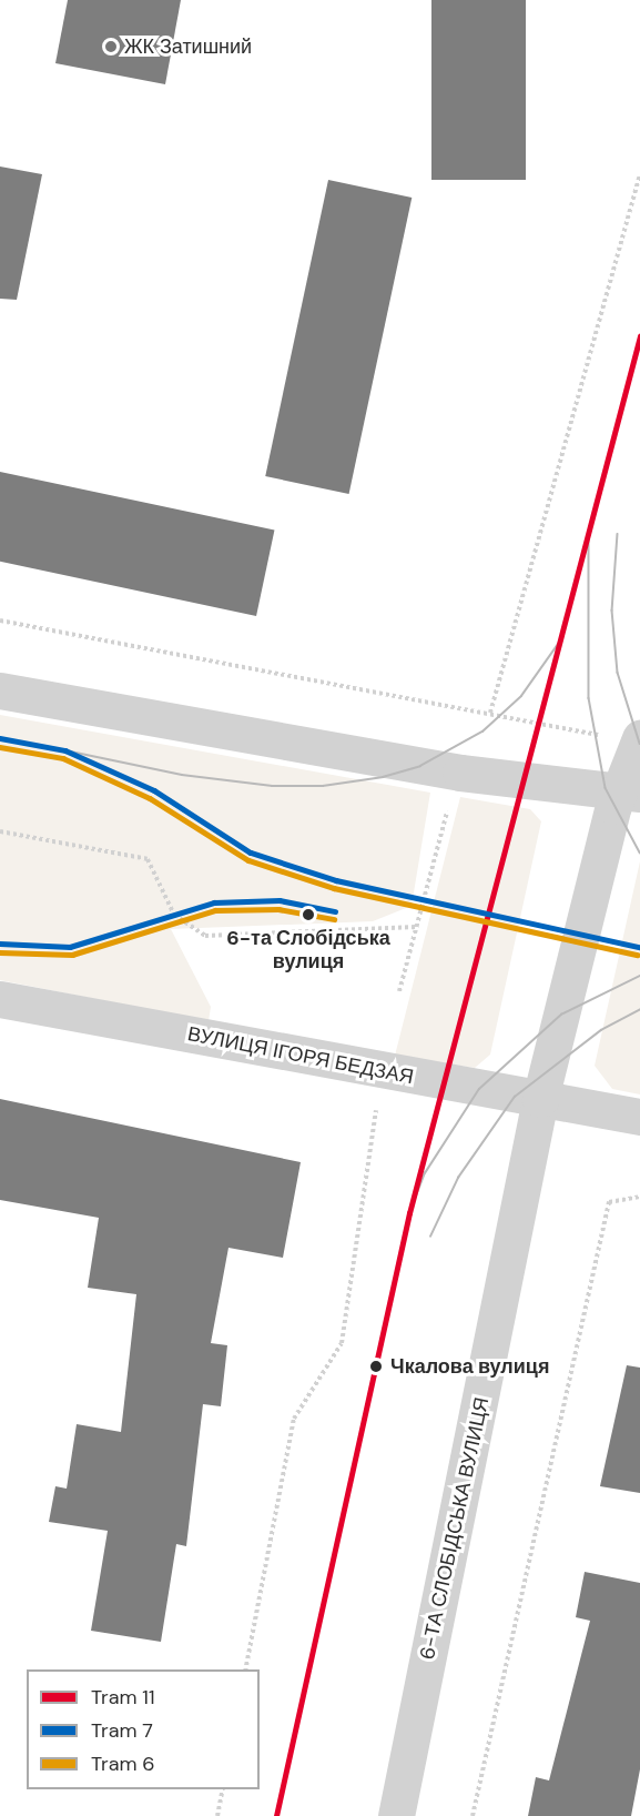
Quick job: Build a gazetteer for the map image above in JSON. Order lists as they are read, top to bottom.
{
  "streets": {
    "street": ["ВУЛИЦЯ ІГОРЯ БЕДЗАЯ", "6-ТА СЛОБІДСЬКА ВУЛИЦЯ"]
  },
  "crossings": [
    ["ВУЛИЦЯ ІГОРЯ БЕДЗАЯ", "6-ТА СЛОБІДСЬКА ВУЛИЦЯ"]
  ],
  "places": ["ЖК Затишний", "6-та Слобідська вулиця", "Чкалова вулиця"],
  "lines": ["tram line 11", "tram line 7", "tram line 6"],
  "legend": ["Tram 11", "Tram 7", "Tram 6"]
}
